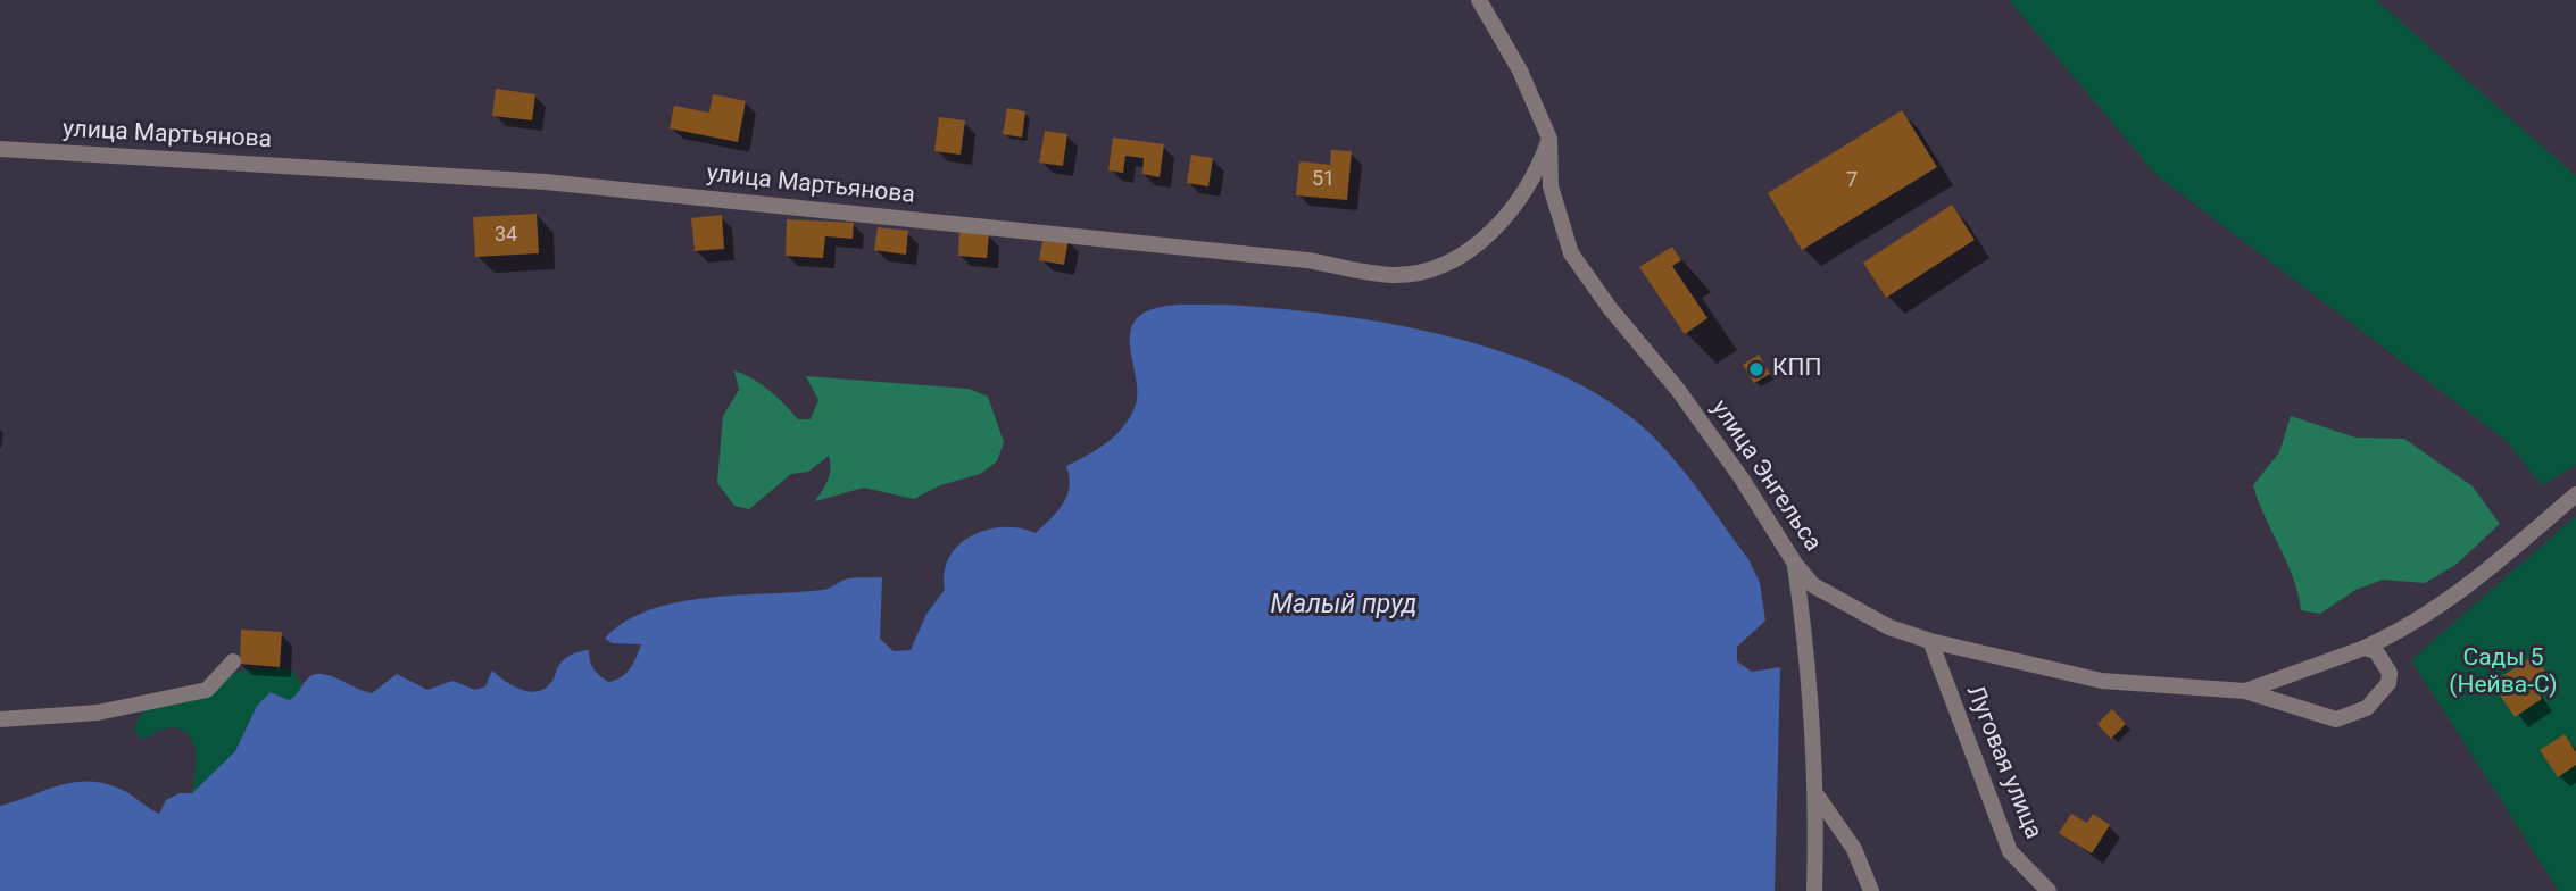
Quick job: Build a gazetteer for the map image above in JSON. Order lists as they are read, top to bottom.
{
  "streets": {
    "street": ["улица Мартьянова", "улица Энгельса", "Луговая улица"]
  },
  "crossings": [
    ["улица Мартьянова", "улица Энгельса"],
    ["улица Энгельса", "Луговая улица"]
  ],
  "water": ["Малый пруд"],
  "parks": ["Сады 5 (Нейва-С)"],
  "places": ["КПП"],
  "house_numbers": ["51", "7", "34"]
}
